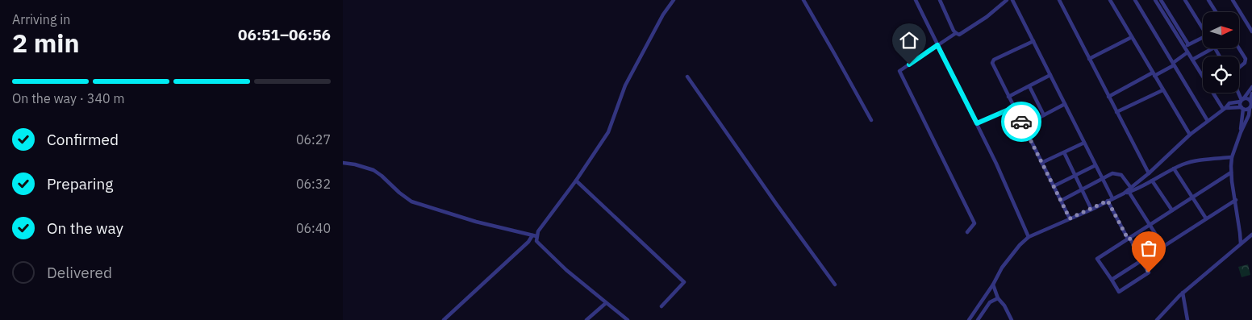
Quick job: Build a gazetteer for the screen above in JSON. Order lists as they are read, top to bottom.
{
  "north": "right",
  "page": {
    "heading": ["2 min", "Arriving in", "06:51–06:56"],
    "bar": "On the way · 340 m",
    "list": [
      ["Confirmed", "06:27"],
      ["Preparing", "06:32"],
      ["On the way", "06:40"],
      "Delivered"
    ]
  }
}
